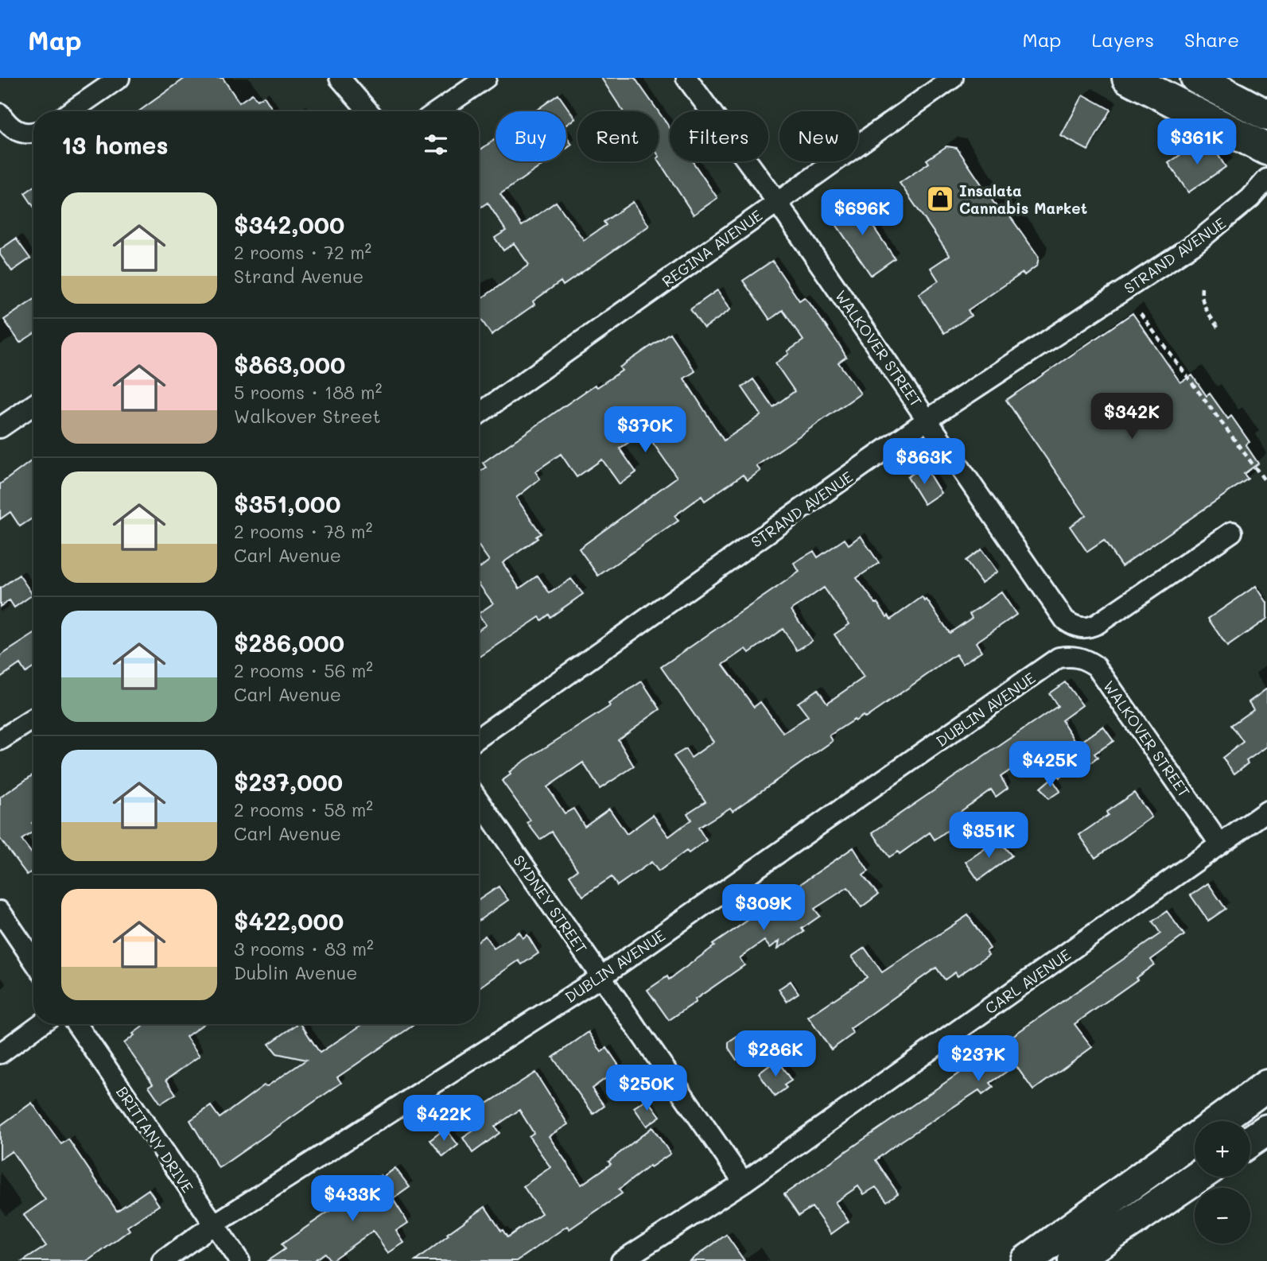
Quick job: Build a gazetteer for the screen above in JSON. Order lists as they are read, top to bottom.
{
  "streets": {
    "street": [
      "REGINA AVENUE",
      "STRAND AVENUE",
      "WALKOVER STREET",
      "DUBLIN AVENUE",
      "SYDNEY STREET",
      "CARL AVENUE",
      "BRITTANY DRIVE"
    ]
  },
  "crossings": [
    ["REGINA AVENUE", "WALKOVER STREET"],
    ["STRAND AVENUE", "WALKOVER STREET"],
    ["WALKOVER STREET", "DUBLIN AVENUE"],
    ["WALKOVER STREET", "CARL AVENUE"],
    ["DUBLIN AVENUE", "SYDNEY STREET"],
    ["DUBLIN AVENUE", "BRITTANY DRIVE"],
    ["SYDNEY STREET", "CARL AVENUE"]
  ],
  "places": {
    "shop": ["Insalata Cannabis Market"]
  },
  "page": {
    "header": "Map",
    "nav": ["Map", "Layers", "Share"],
    "chip": [
      "Buy",
      "Rent",
      "Filters",
      "New"
    ],
    "heading": "13 homes",
    "price": [
      "$361K",
      "$696K",
      "$342K",
      "$370K",
      "$863K",
      "$425K",
      "$351K",
      "$309K",
      "$286K",
      "$237K",
      "$250K",
      "$422K",
      "$433K"
    ],
    "list": [
      {
        "name": "$342,000",
        "note": "2 rooms · 72 m² · Strand Avenue"
      },
      {
        "name": "$863,000",
        "note": "5 rooms · 188 m² · Walkover Street"
      },
      {
        "name": "$351,000",
        "note": "2 rooms · 78 m² · Carl Avenue"
      },
      {
        "name": "$286,000",
        "note": "2 rooms · 56 m² · Carl Avenue"
      },
      {
        "name": "$237,000",
        "note": "2 rooms · 58 m² · Carl Avenue"
      },
      {
        "name": "$422,000",
        "note": "3 rooms · 83 m² · Dublin Avenue"
      }
    ],
    "map_buttons": ["+", "−"]
  }
}
